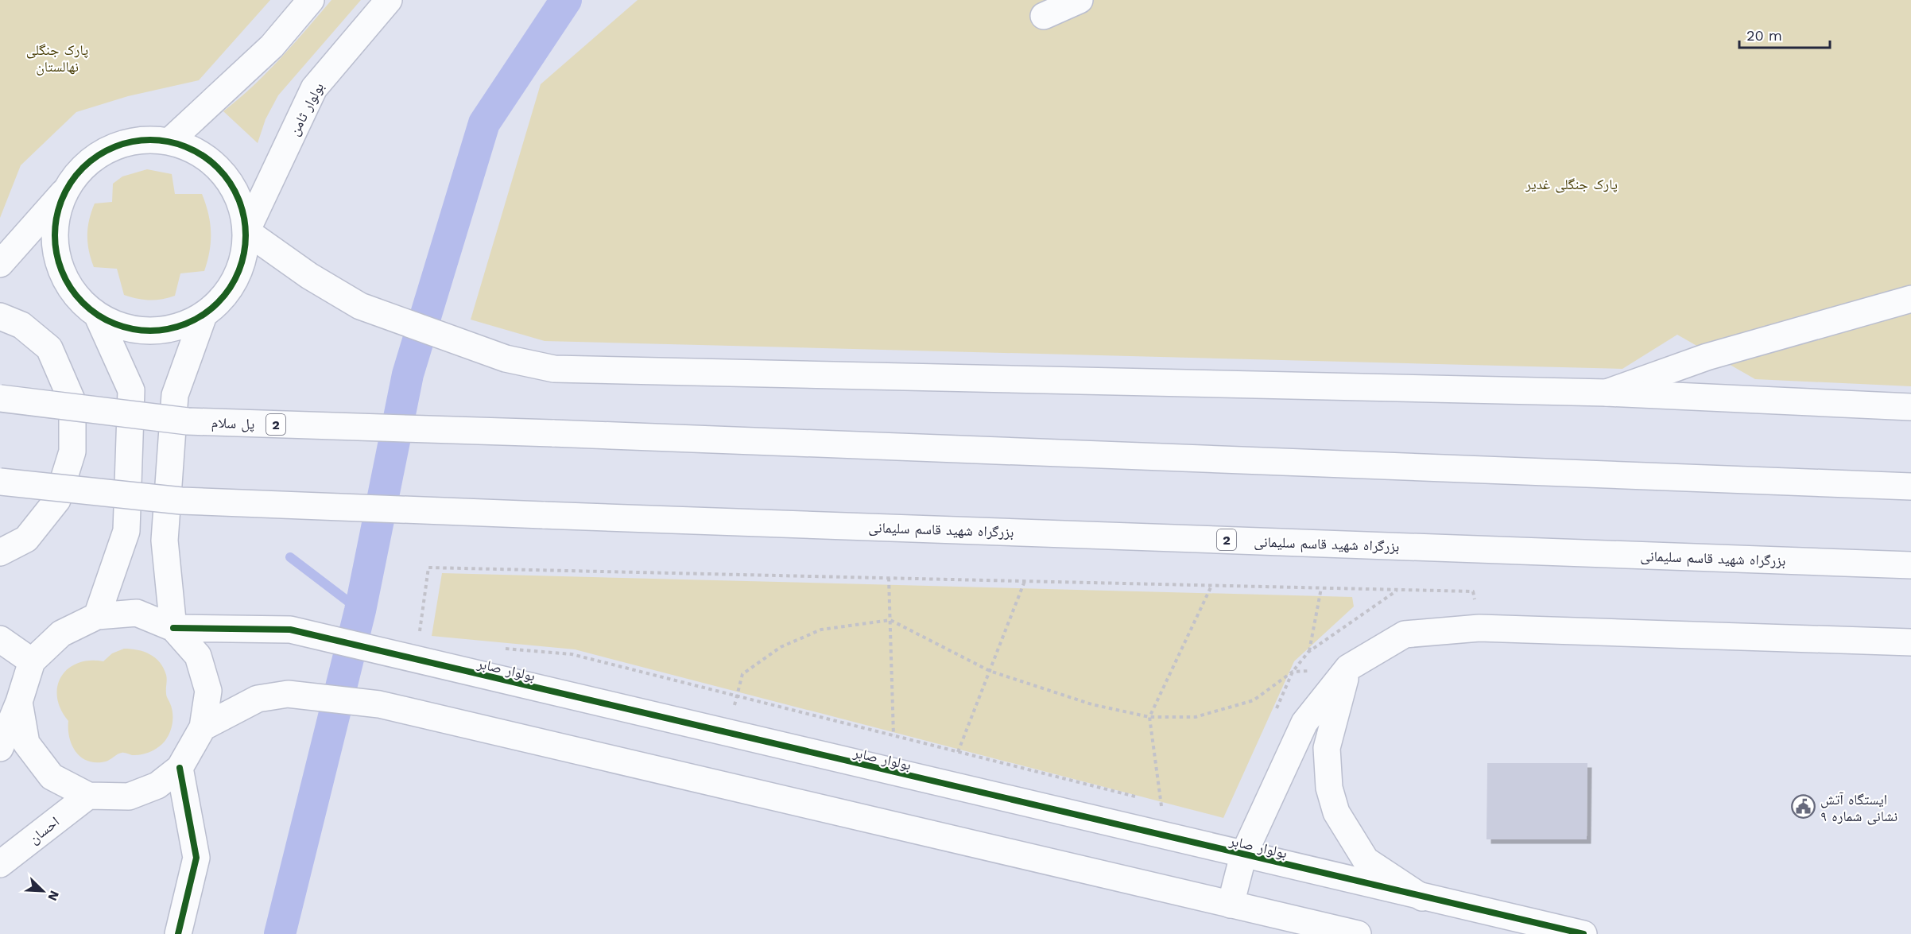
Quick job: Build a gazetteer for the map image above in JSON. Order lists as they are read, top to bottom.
{
  "streets": {
    "main road": [
      "بولوار ثامن",
      "پل سلام",
      "2",
      "بزرگراه شهید قاسم سلیمانی",
      "بولوار صابر",
      "احسان"
    ]
  },
  "parks": ["پارک جنگلی نهالستان", "پارک جنگلی غدیر"],
  "places": {
    "public building": ["ایستگاه آتش نشانی شماره ۹"]
  },
  "scale_bar": "20 m",
  "north": "bottom right"
}
